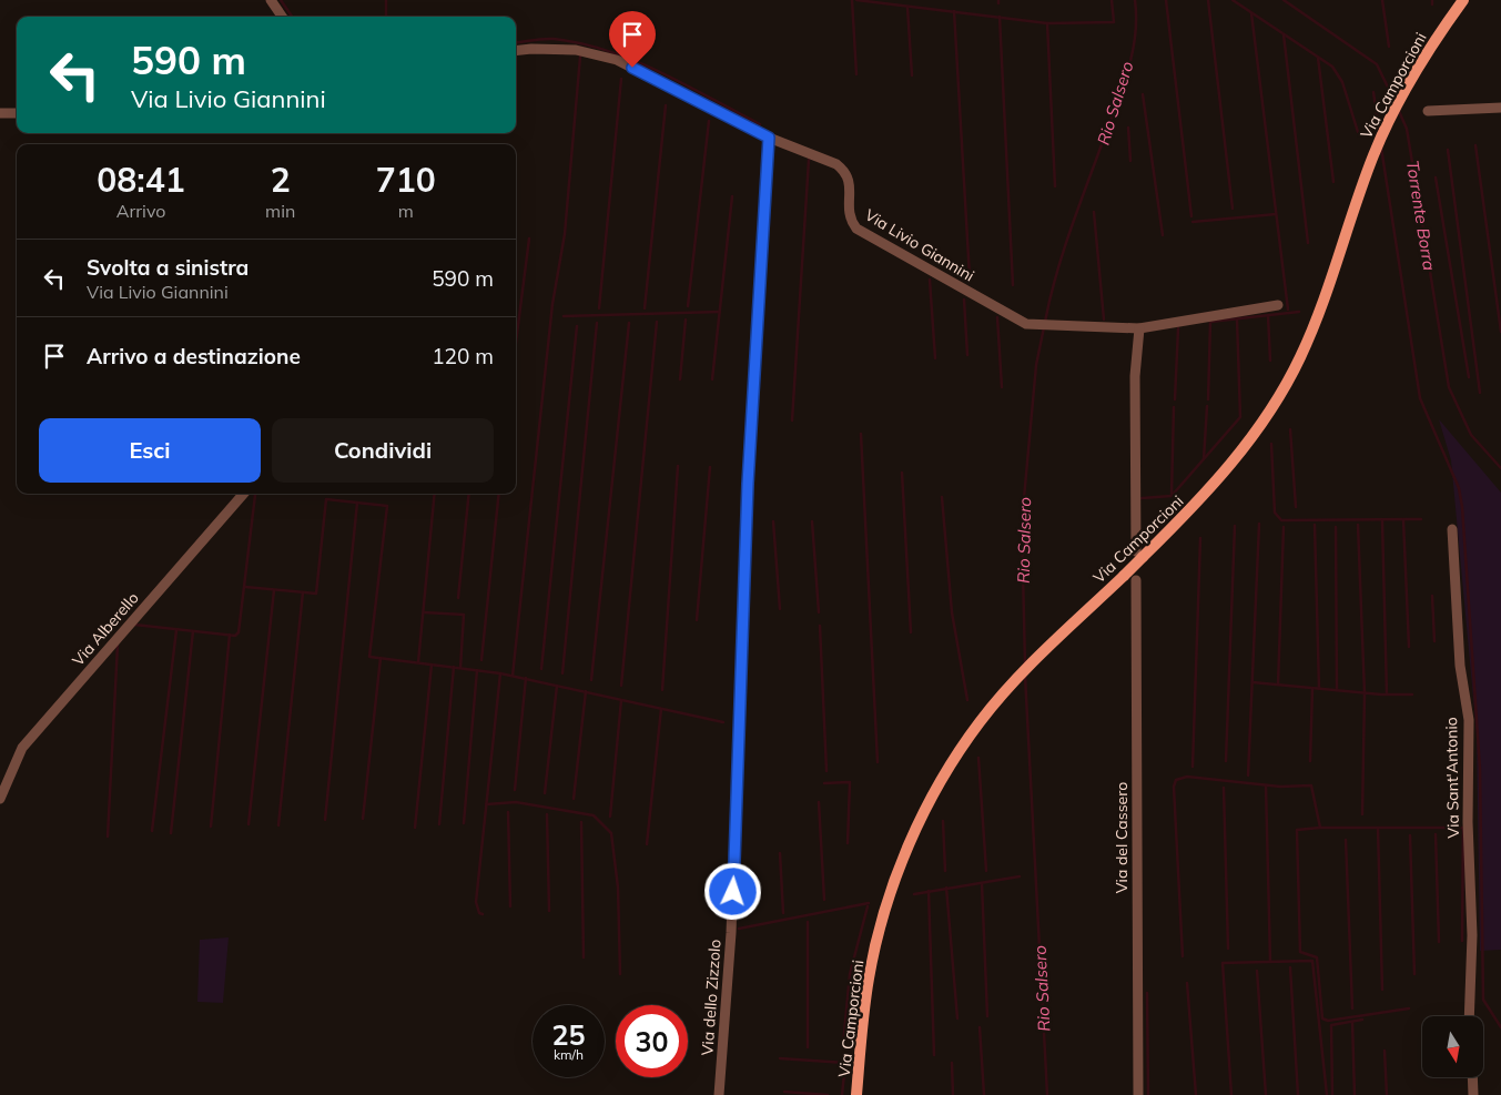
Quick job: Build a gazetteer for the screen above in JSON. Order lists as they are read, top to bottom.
{
  "streets": {
    "main road": ["Via Camporcioni"],
    "street": [
      "Via Livio Giannini",
      "Via Alberello",
      "Via Sant'Antonio",
      "Via del Cassero",
      "Via dello Zizzolo"
    ]
  },
  "crossings": [
    ["Via Livio Giannini", "Via dello Zizzolo"]
  ],
  "water": ["Rio Salsero", "Torrente Borra"],
  "north": "bottom",
  "page": {
    "turn": ["590 m", "Via Livio Giannini"],
    "eta": [
      "08:41",
      "Arrivo",
      "2",
      "min",
      "710",
      "m"
    ],
    "list": [
      {
        "name": "Svolta a sinistra",
        "note": "Via Livio Giannini",
        "value": "590 m"
      },
      {
        "name": "Arrivo a destinazione",
        "value": "120 m"
      }
    ],
    "buttons": ["Esci", "Condividi"],
    "speed": "25 km/h",
    "limit": "30"
  }
}
